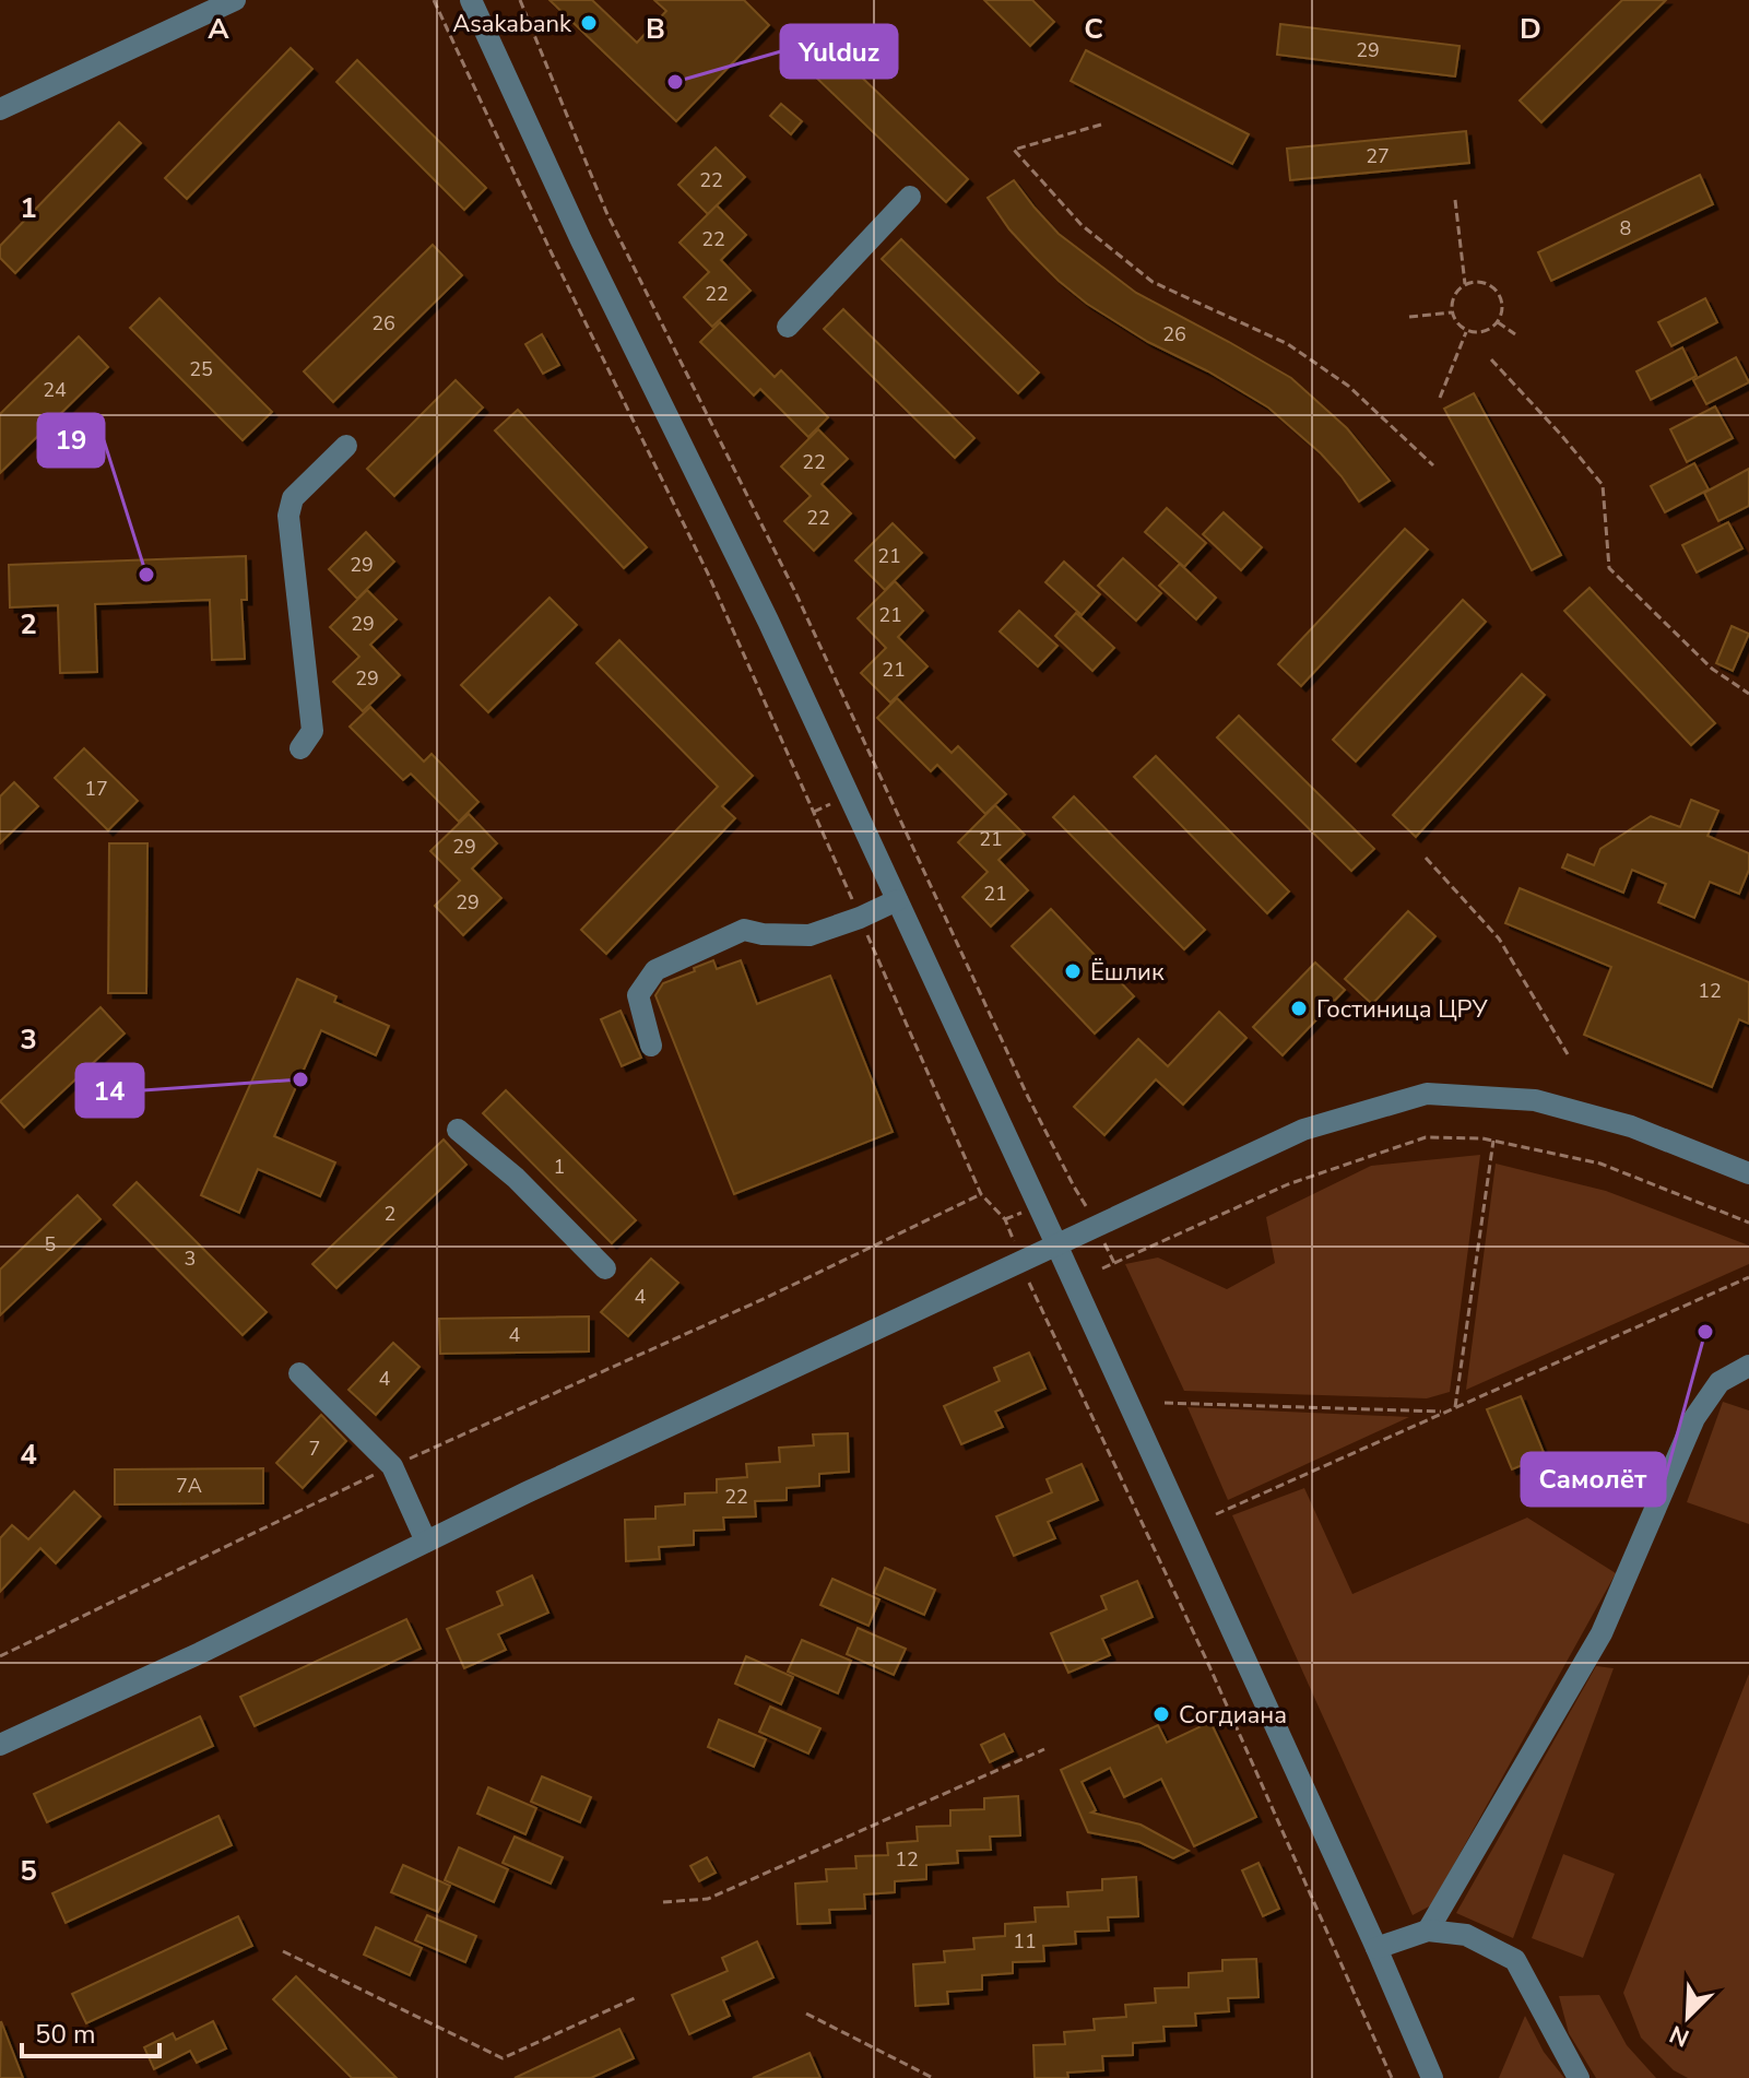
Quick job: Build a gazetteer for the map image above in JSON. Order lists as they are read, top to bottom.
{
  "places": [
    "Asakabank",
    "Yulduz",
    "19",
    "Ёшлик",
    "Гостиница ЦРУ",
    "14",
    "Самолёт",
    "Согдиана"
  ],
  "house_numbers": [
    "29",
    "27",
    "22",
    "8",
    "22",
    "22",
    "26",
    "26",
    "25",
    "24",
    "22",
    "22",
    "21",
    "29",
    "21",
    "29",
    "21",
    "29",
    "17",
    "21",
    "29",
    "21",
    "29",
    "12",
    "1",
    "2",
    "5",
    "3",
    "4",
    "4",
    "4",
    "7",
    "7A",
    "22",
    "12",
    "11"
  ],
  "scale_bar": "50 m",
  "north": "bottom left",
  "grid": {
    "columns": [
      "A",
      "B",
      "C",
      "D"
    ],
    "rows": [
      "1",
      "2",
      "3",
      "4",
      "5"
    ]
  }
}
